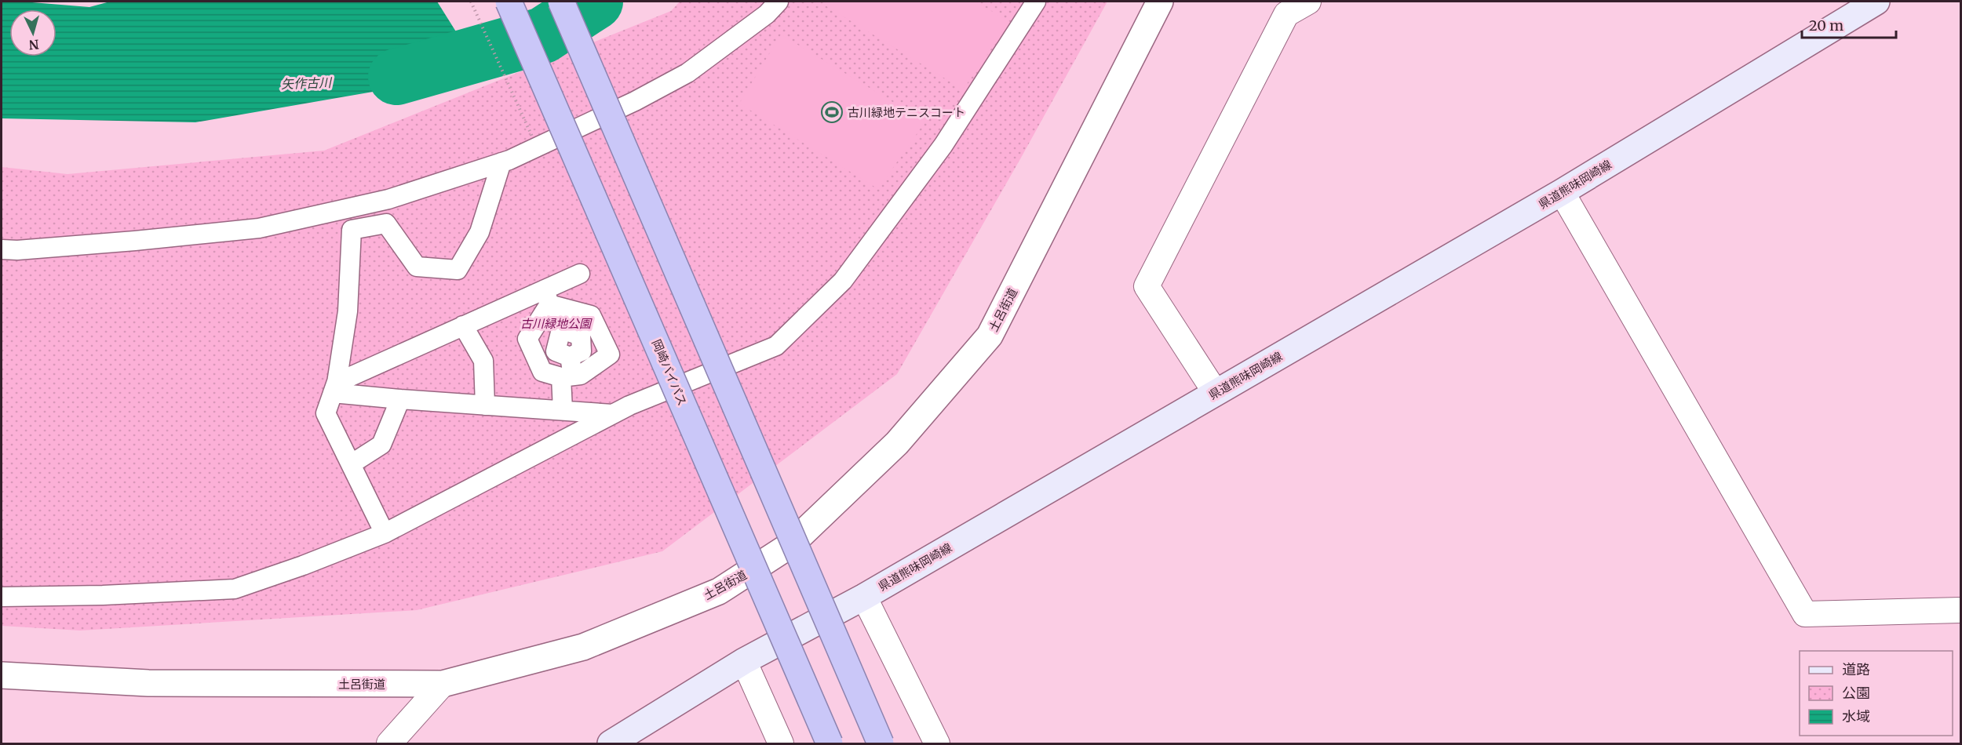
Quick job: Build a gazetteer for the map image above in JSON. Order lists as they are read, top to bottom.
{
  "streets": {
    "highway": ["岡崎バイパス"],
    "main road": ["県道熊味岡崎線"],
    "street": ["土呂街道"]
  },
  "water": ["矢作古川"],
  "parks": ["古川緑地公園"],
  "places": {
    "sports": ["古川緑地テニスコート"]
  },
  "legend": ["道路", "公園", "水域"],
  "scale_bar": "20 m",
  "north": "bottom"
}
